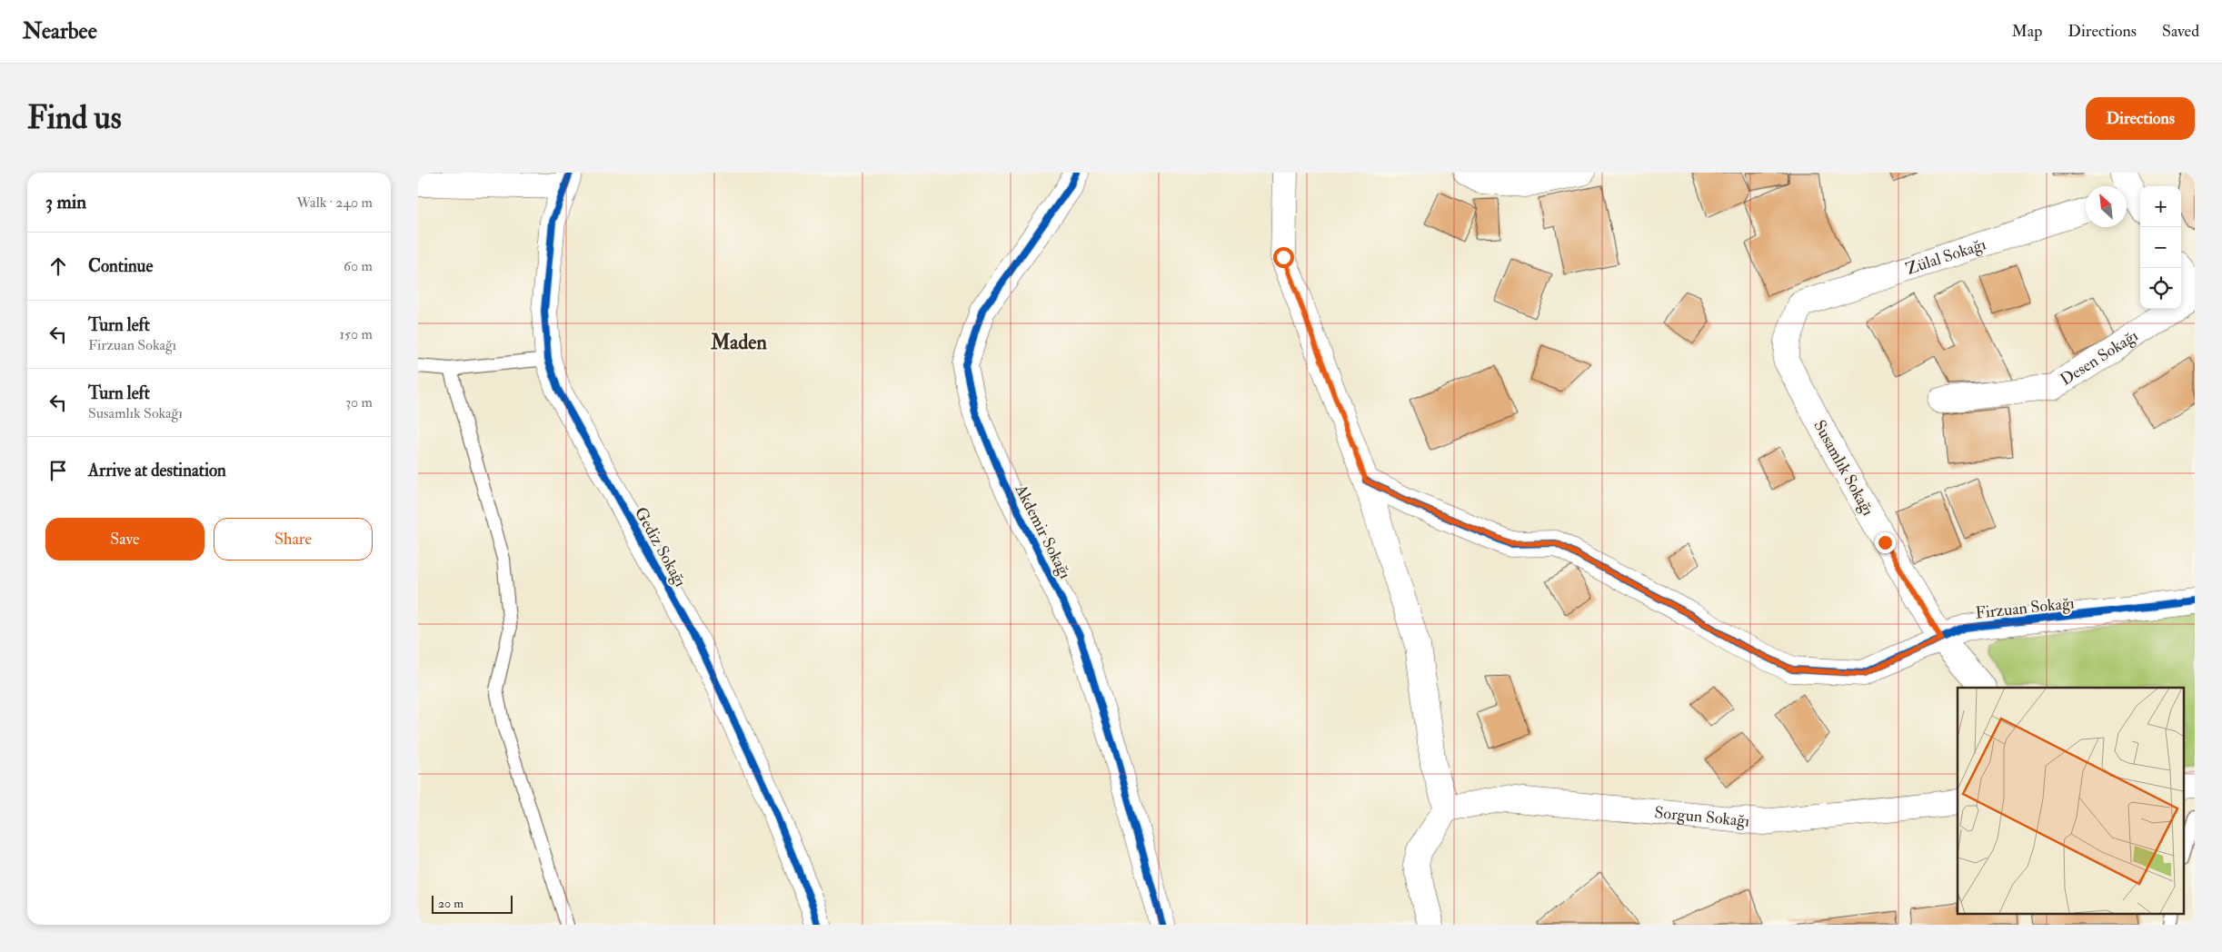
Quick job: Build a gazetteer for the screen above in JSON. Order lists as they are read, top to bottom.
{
  "streets": {
    "street": [
      "Zülal Sokağı",
      "Desen Sokağı",
      "Susamlık Sokağı",
      "Akdemir Sokağı",
      "Gediz Sokağı",
      "Firzuan Sokağı",
      "Sorgun Sokağı"
    ]
  },
  "crossings": [
    ["Zülal Sokağı", "Susamlık Sokağı"],
    ["Susamlık Sokağı", "Firzuan Sokağı"]
  ],
  "districts": ["Maden"],
  "scale_bar": "20 m",
  "north": "top left",
  "page": {
    "header": "Nearbee",
    "nav": ["Map", "Directions", "Saved"],
    "buttons": [
      "Directions",
      ["Save", "Share"]
    ],
    "title": "Find us",
    "heading": ["3 min", "Walk · 240 m"],
    "map_buttons": ["+", "−"],
    "list": [
      ["Continue", "60 m"],
      ["Turn left", "Firzuan Sokağı", "150 m"],
      ["Turn left", "Susamlık Sokağı", "30 m"],
      "Arrive at destination"
    ],
    "scale": "20 m"
  }
}
